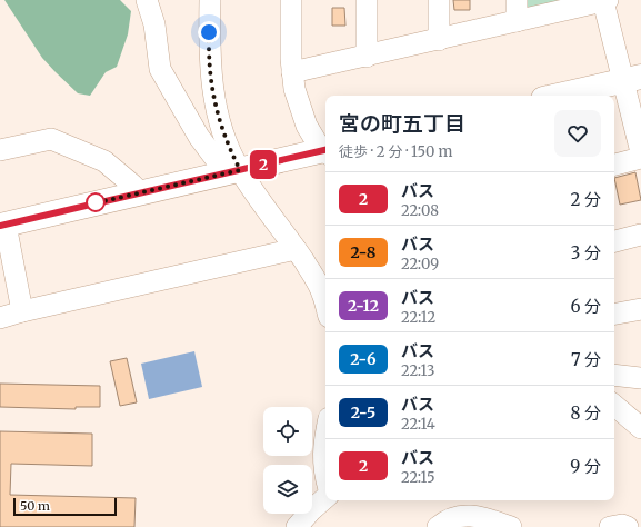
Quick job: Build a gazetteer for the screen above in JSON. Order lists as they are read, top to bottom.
{
  "lines": ["bus line 2"],
  "scale_bar": "50 m",
  "page": {
    "on_map": "2",
    "heading": ["宮の町五丁目", "徒歩 · 2 分 · 150 m"],
    "list": [
      {
        "mark": "2",
        "name": "バス",
        "note": "22:08",
        "value": "2 分"
      },
      {
        "mark": "2-8",
        "name": "バス",
        "note": "22:09",
        "value": "3 分"
      },
      {
        "mark": "2-12",
        "name": "バス",
        "note": "22:12",
        "value": "6 分"
      },
      {
        "mark": "2-6",
        "name": "バス",
        "note": "22:13",
        "value": "7 分"
      },
      {
        "mark": "2-5",
        "name": "バス",
        "note": "22:14",
        "value": "8 分"
      },
      {
        "mark": "2",
        "name": "バス",
        "note": "22:15",
        "value": "9 分"
      }
    ],
    "scale": "50 m"
  }
}
